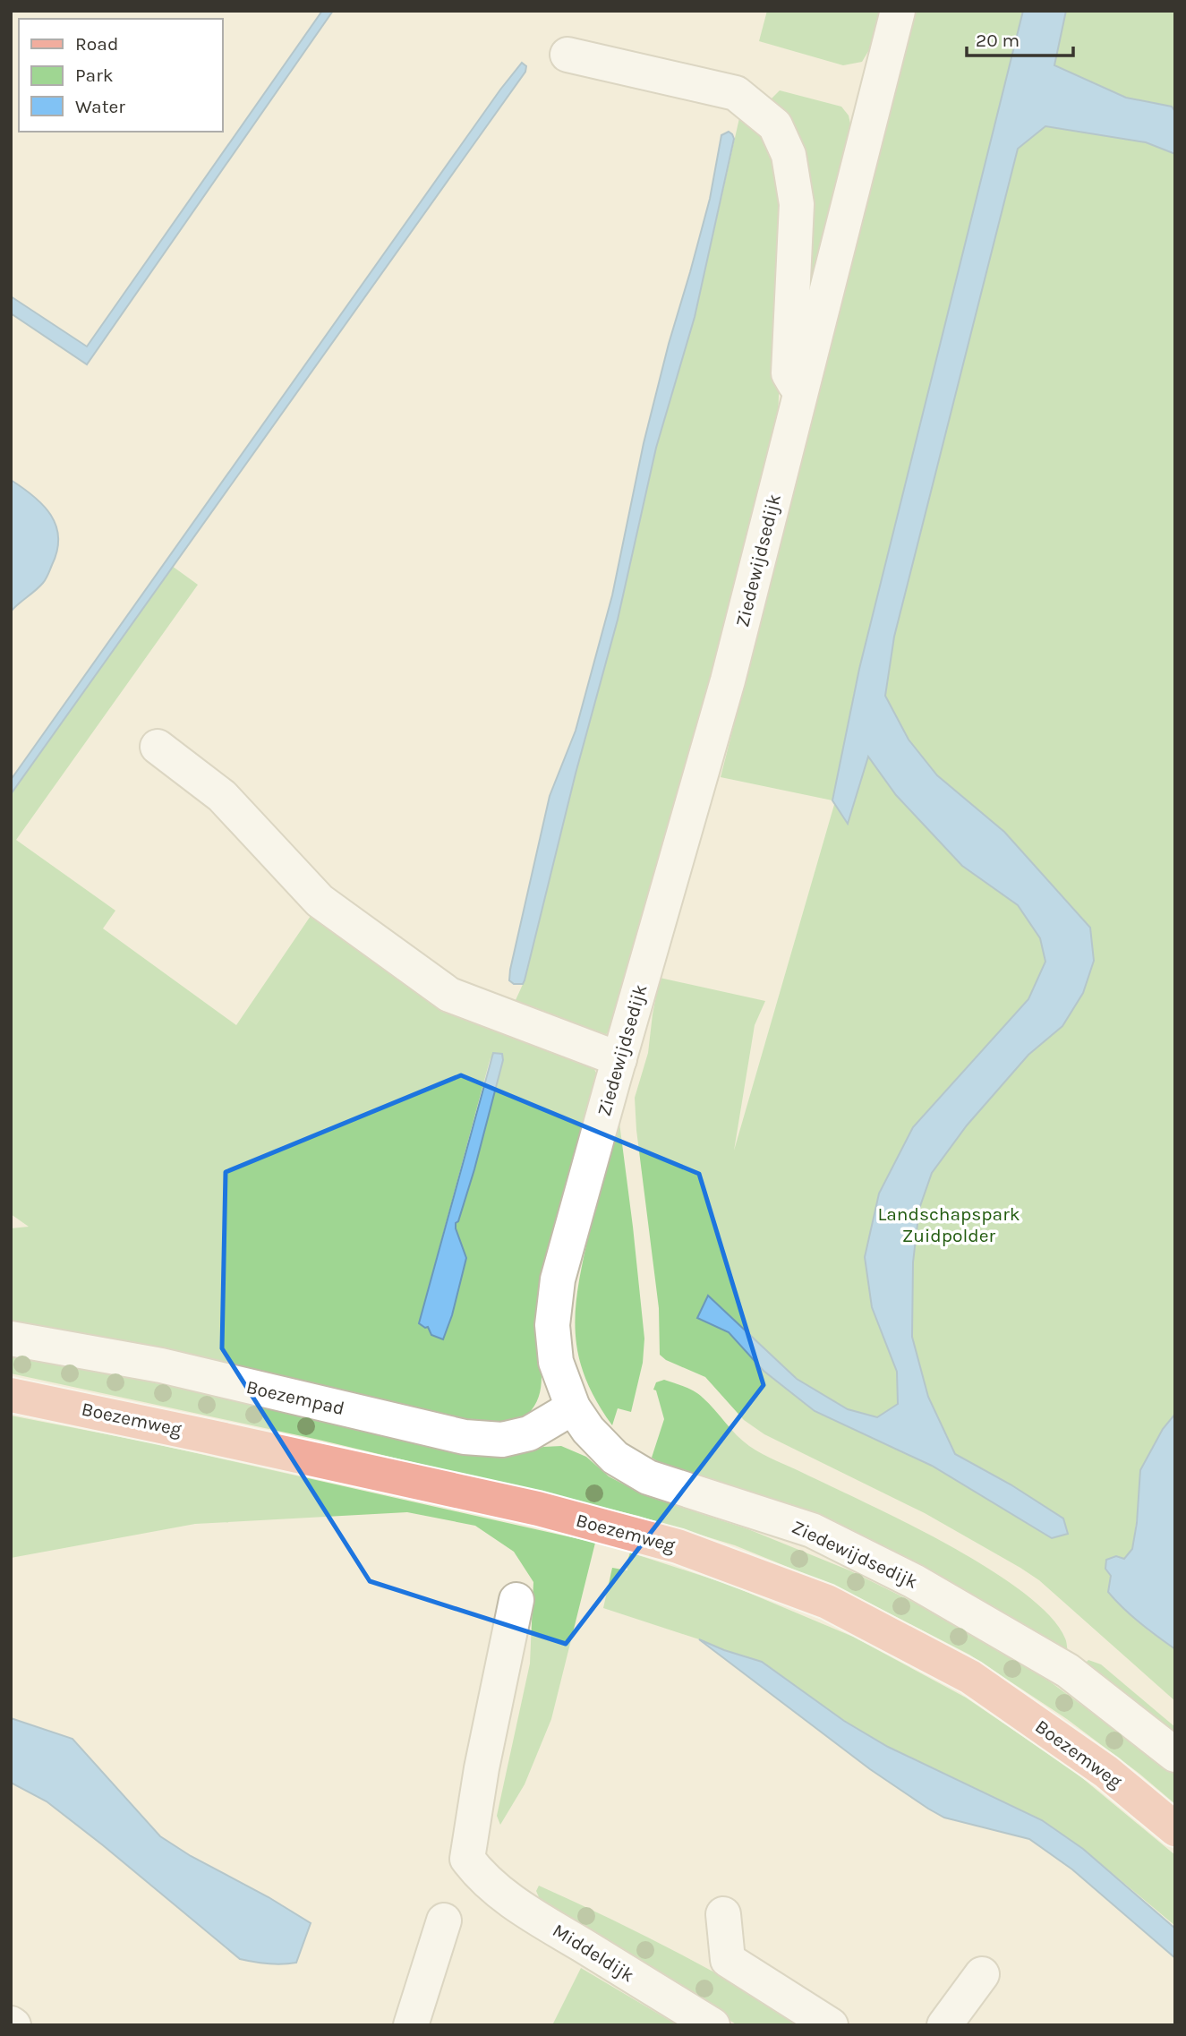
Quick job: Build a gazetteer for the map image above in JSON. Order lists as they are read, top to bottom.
{
  "streets": {
    "main road": ["Boezemweg"],
    "street": ["Ziedewijdsedijk", "Boezempad", "Middeldijk"]
  },
  "crossings": [
    ["Ziedewijdsedijk", "Boezempad"]
  ],
  "parks": ["Landschapspark Zuidpolder"],
  "legend": ["Road", "Park", "Water"],
  "scale_bar": "20 m"
}
